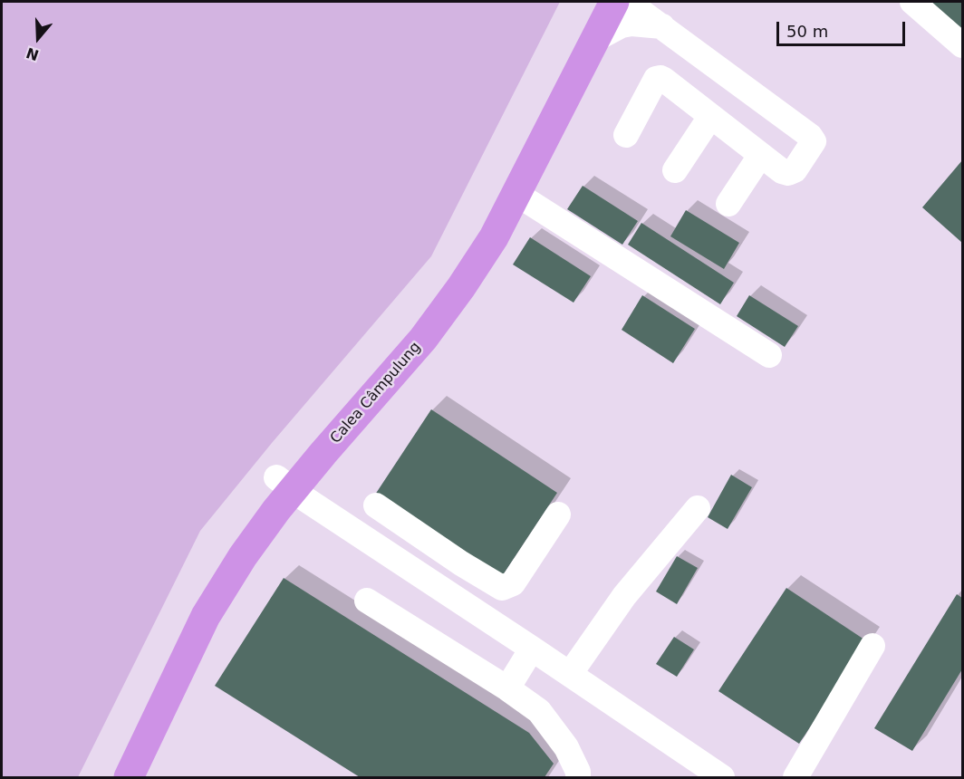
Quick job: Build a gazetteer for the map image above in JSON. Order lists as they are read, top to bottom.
{
  "streets": {
    "highway": ["Calea Câmpulung"]
  },
  "scale_bar": "50 m",
  "north": "bottom"
}
